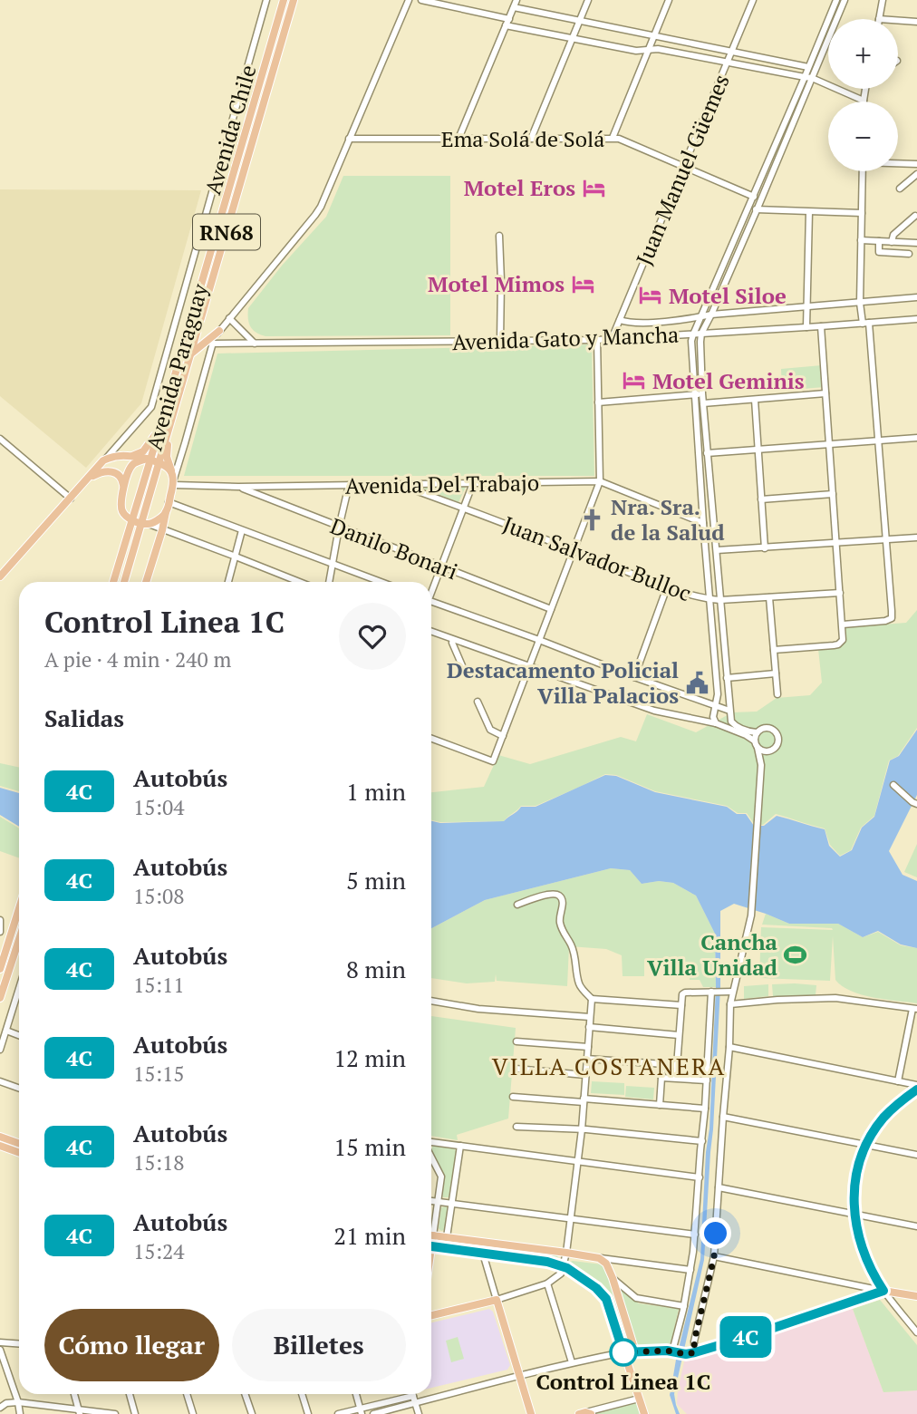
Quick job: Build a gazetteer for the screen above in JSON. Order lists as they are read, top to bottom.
{
  "streets": {
    "main road": ["Avenida Chile", "RN68", "Avenida Paraguay"],
    "street": [
      "Ema Solá de Solá",
      "Juan Manuel Güemes",
      "Avenida Gato y Mancha",
      "Avenida Del Trabajo",
      "Danilo Bonari",
      "Juan Salvador Bulloc"
    ]
  },
  "crossings": [
    ["Ema Solá de Solá", "Juan Manuel Güemes"],
    ["Juan Manuel Güemes", "Avenida Gato y Mancha"],
    ["Avenida Del Trabajo", "Danilo Bonari"],
    ["Avenida Del Trabajo", "Juan Salvador Bulloc"]
  ],
  "districts": ["VILLA COSTANERA"],
  "places": {
    "hotel": [
      "Motel Eros",
      "Motel Mimos",
      "Motel Siloe",
      "Motel Geminis"
    ],
    "church": ["Nra. Sra. de la Salud"],
    "public building": ["Destacamento Policial Villa Palacios"],
    "sports": ["Cancha Villa Unidad"],
    "other": ["Control Linea 1C"]
  },
  "lines": ["bus line 4C"],
  "page": {
    "on_map": "4C",
    "map_buttons": ["+", "−"],
    "heading": [
      ["Control Linea 1C", "A pie · 4 min · 240 m"],
      "Salidas"
    ],
    "list": [
      {
        "mark": "4C",
        "name": "Autobús",
        "note": "15:04",
        "value": "1 min"
      },
      {
        "mark": "4C",
        "name": "Autobús",
        "note": "15:08",
        "value": "5 min"
      },
      {
        "mark": "4C",
        "name": "Autobús",
        "note": "15:11",
        "value": "8 min"
      },
      {
        "mark": "4C",
        "name": "Autobús",
        "note": "15:15",
        "value": "12 min"
      },
      {
        "mark": "4C",
        "name": "Autobús",
        "note": "15:18",
        "value": "15 min"
      },
      {
        "mark": "4C",
        "name": "Autobús",
        "note": "15:24",
        "value": "21 min"
      }
    ],
    "buttons": ["Cómo llegar", "Billetes"]
  }
}
